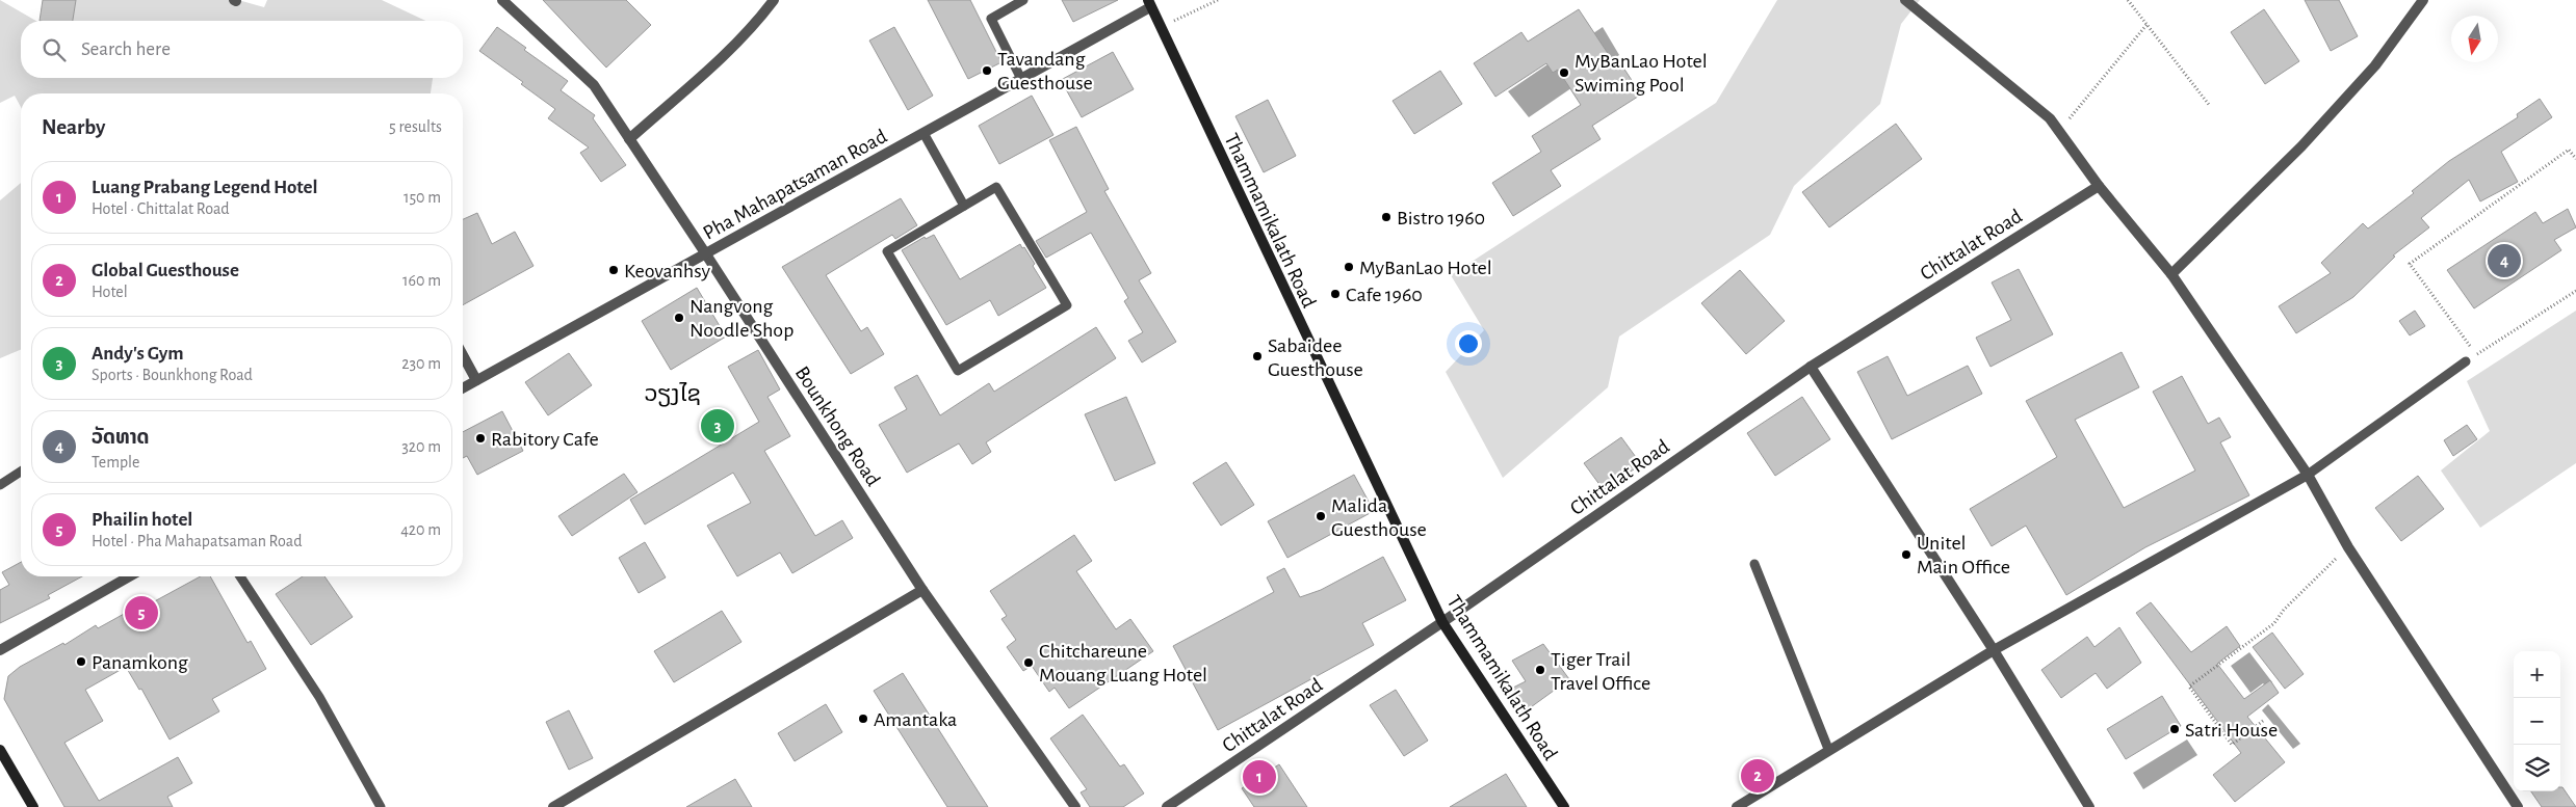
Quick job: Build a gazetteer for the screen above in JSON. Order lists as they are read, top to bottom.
{
  "streets": {
    "street": [
      "Pha Mahapatsaman Road",
      "Thammamikalath Road",
      "Chittalat Road",
      "Bounkhong Road"
    ]
  },
  "crossings": [
    ["Pha Mahapatsaman Road", "Thammamikalath Road"],
    ["Pha Mahapatsaman Road", "Bounkhong Road"],
    ["Thammamikalath Road", "Chittalat Road"]
  ],
  "districts": ["ວຽງໄຊ"],
  "places": [
    "Tavandang Guesthouse",
    "MyBanLao Hotel Swiming Pool",
    "Bistro 1960",
    "MyBanLao Hotel",
    "Keovanhsy",
    "Cafe 1960",
    "Nangvong Noodle Shop",
    "Sabaidee Guesthouse",
    "Rabitory Cafe",
    "Malida Guesthouse",
    "Unitel Main Office",
    "Panamkong",
    "Chitchareune Mouang Luang Hotel",
    "Tiger Trail Travel Office",
    "Amantaka",
    "Satri House"
  ],
  "north": "bottom",
  "page": {
    "search": "Search here",
    "heading": ["Nearby", "5 results"],
    "list": [
      {
        "mark": "1",
        "name": "Luang Prabang Legend Hotel",
        "note": "Hotel · Chittalat Road",
        "value": "150 m"
      },
      {
        "mark": "2",
        "name": "Global Guesthouse",
        "note": "Hotel",
        "value": "160 m"
      },
      {
        "mark": "3",
        "name": "Andy's Gym",
        "note": "Sports · Bounkhong Road",
        "value": "230 m"
      },
      {
        "mark": "4",
        "name": "ວັດທາດ",
        "note": "Temple",
        "value": "320 m"
      },
      {
        "mark": "5",
        "name": "Phailin hotel",
        "note": "Hotel · Pha Mahapatsaman Road",
        "value": "420 m"
      }
    ],
    "pins": [
      "4",
      "3",
      "5",
      "2",
      "1"
    ],
    "map_buttons": ["+", "−"]
  }
}
